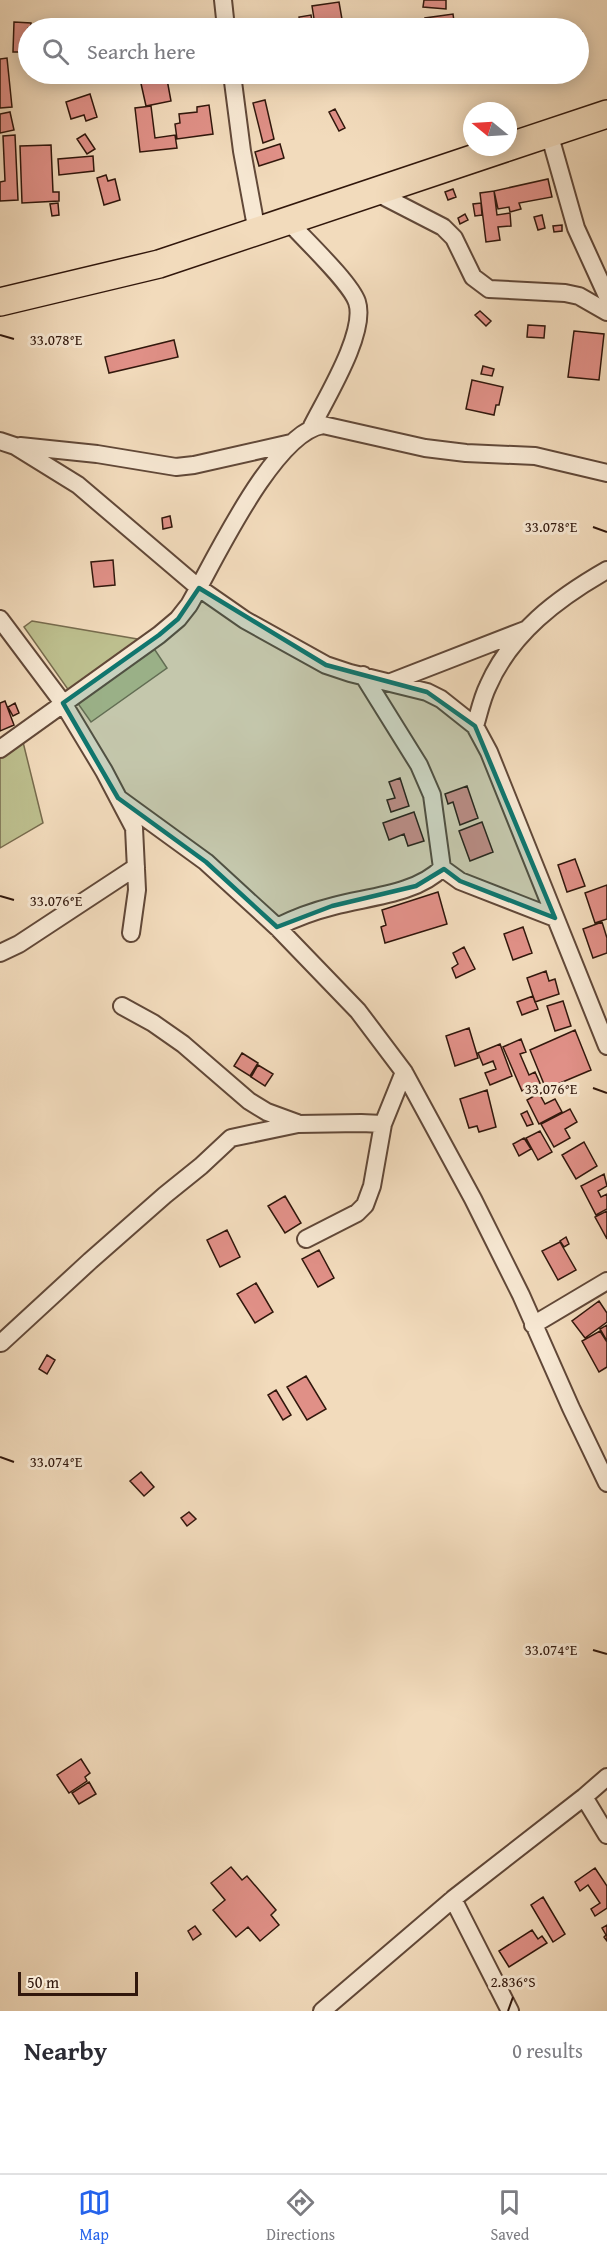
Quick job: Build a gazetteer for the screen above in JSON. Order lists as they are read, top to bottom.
{
  "scale_bar": "50 m",
  "north": "left",
  "page": {
    "search": "Search here",
    "scale": "50 m",
    "heading": ["Nearby", "0 results"],
    "nav": ["Map", "Directions", "Saved"]
  },
  "coordinates": [
    "33.078°E",
    "33.076°E",
    "33.074°E",
    "2.836°S"
  ]
}
